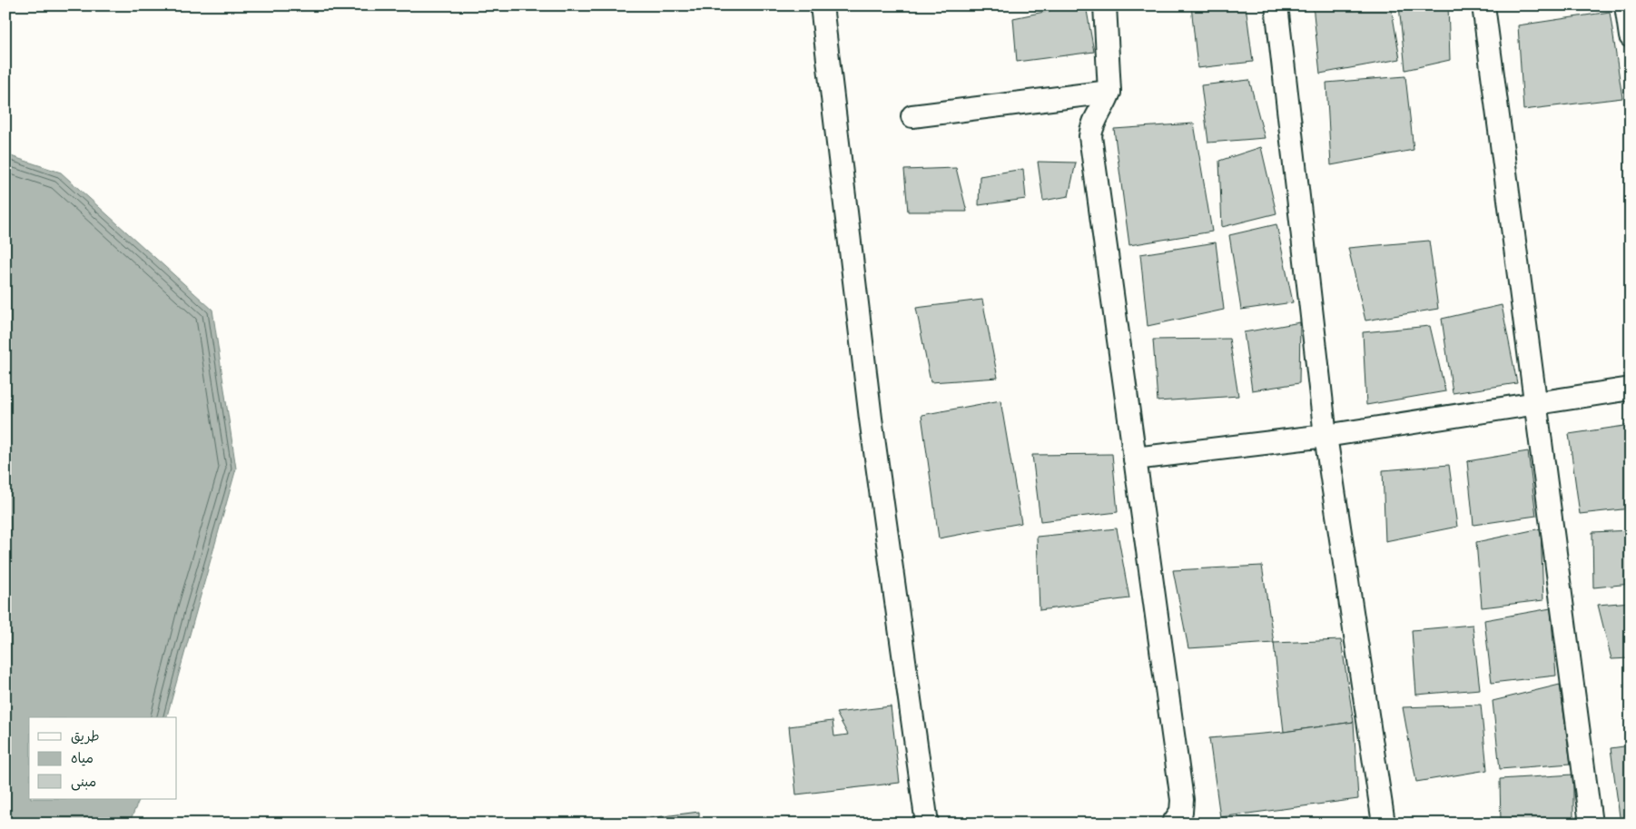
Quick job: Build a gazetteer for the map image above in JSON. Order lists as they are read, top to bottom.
{
  "legend": ["طريق", "مياه", "مبنى"]
}
